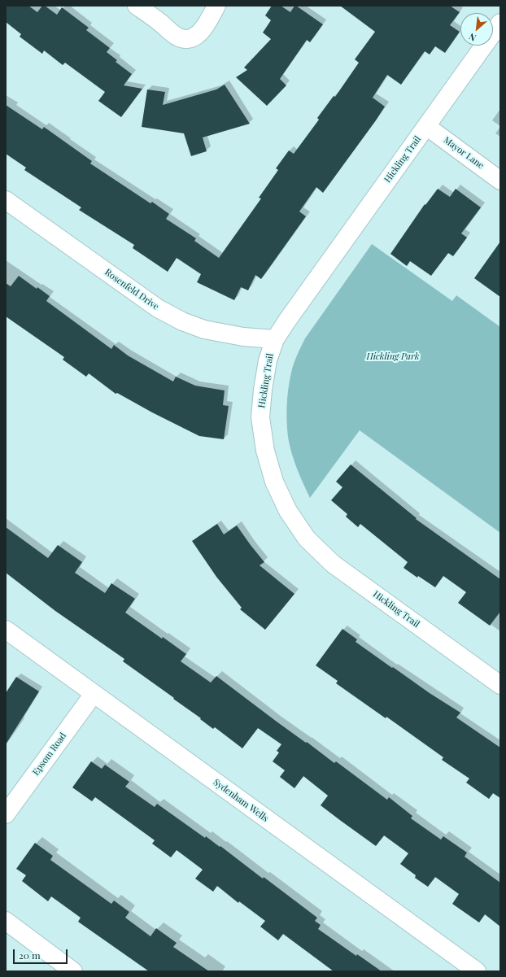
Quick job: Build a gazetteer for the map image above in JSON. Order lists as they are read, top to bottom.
{
  "streets": {
    "street": [
      "Mayor Lane",
      "Hickling Trail",
      "Rosenfeld Drive",
      "Epsom Road",
      "Sydenham Wells"
    ]
  },
  "crossings": [
    ["Mayor Lane", "Hickling Trail"],
    ["Hickling Trail", "Rosenfeld Drive"],
    ["Epsom Road", "Sydenham Wells"]
  ],
  "parks": ["Hickling Park"],
  "scale_bar": "20 m",
  "north": "bottom left"
}
